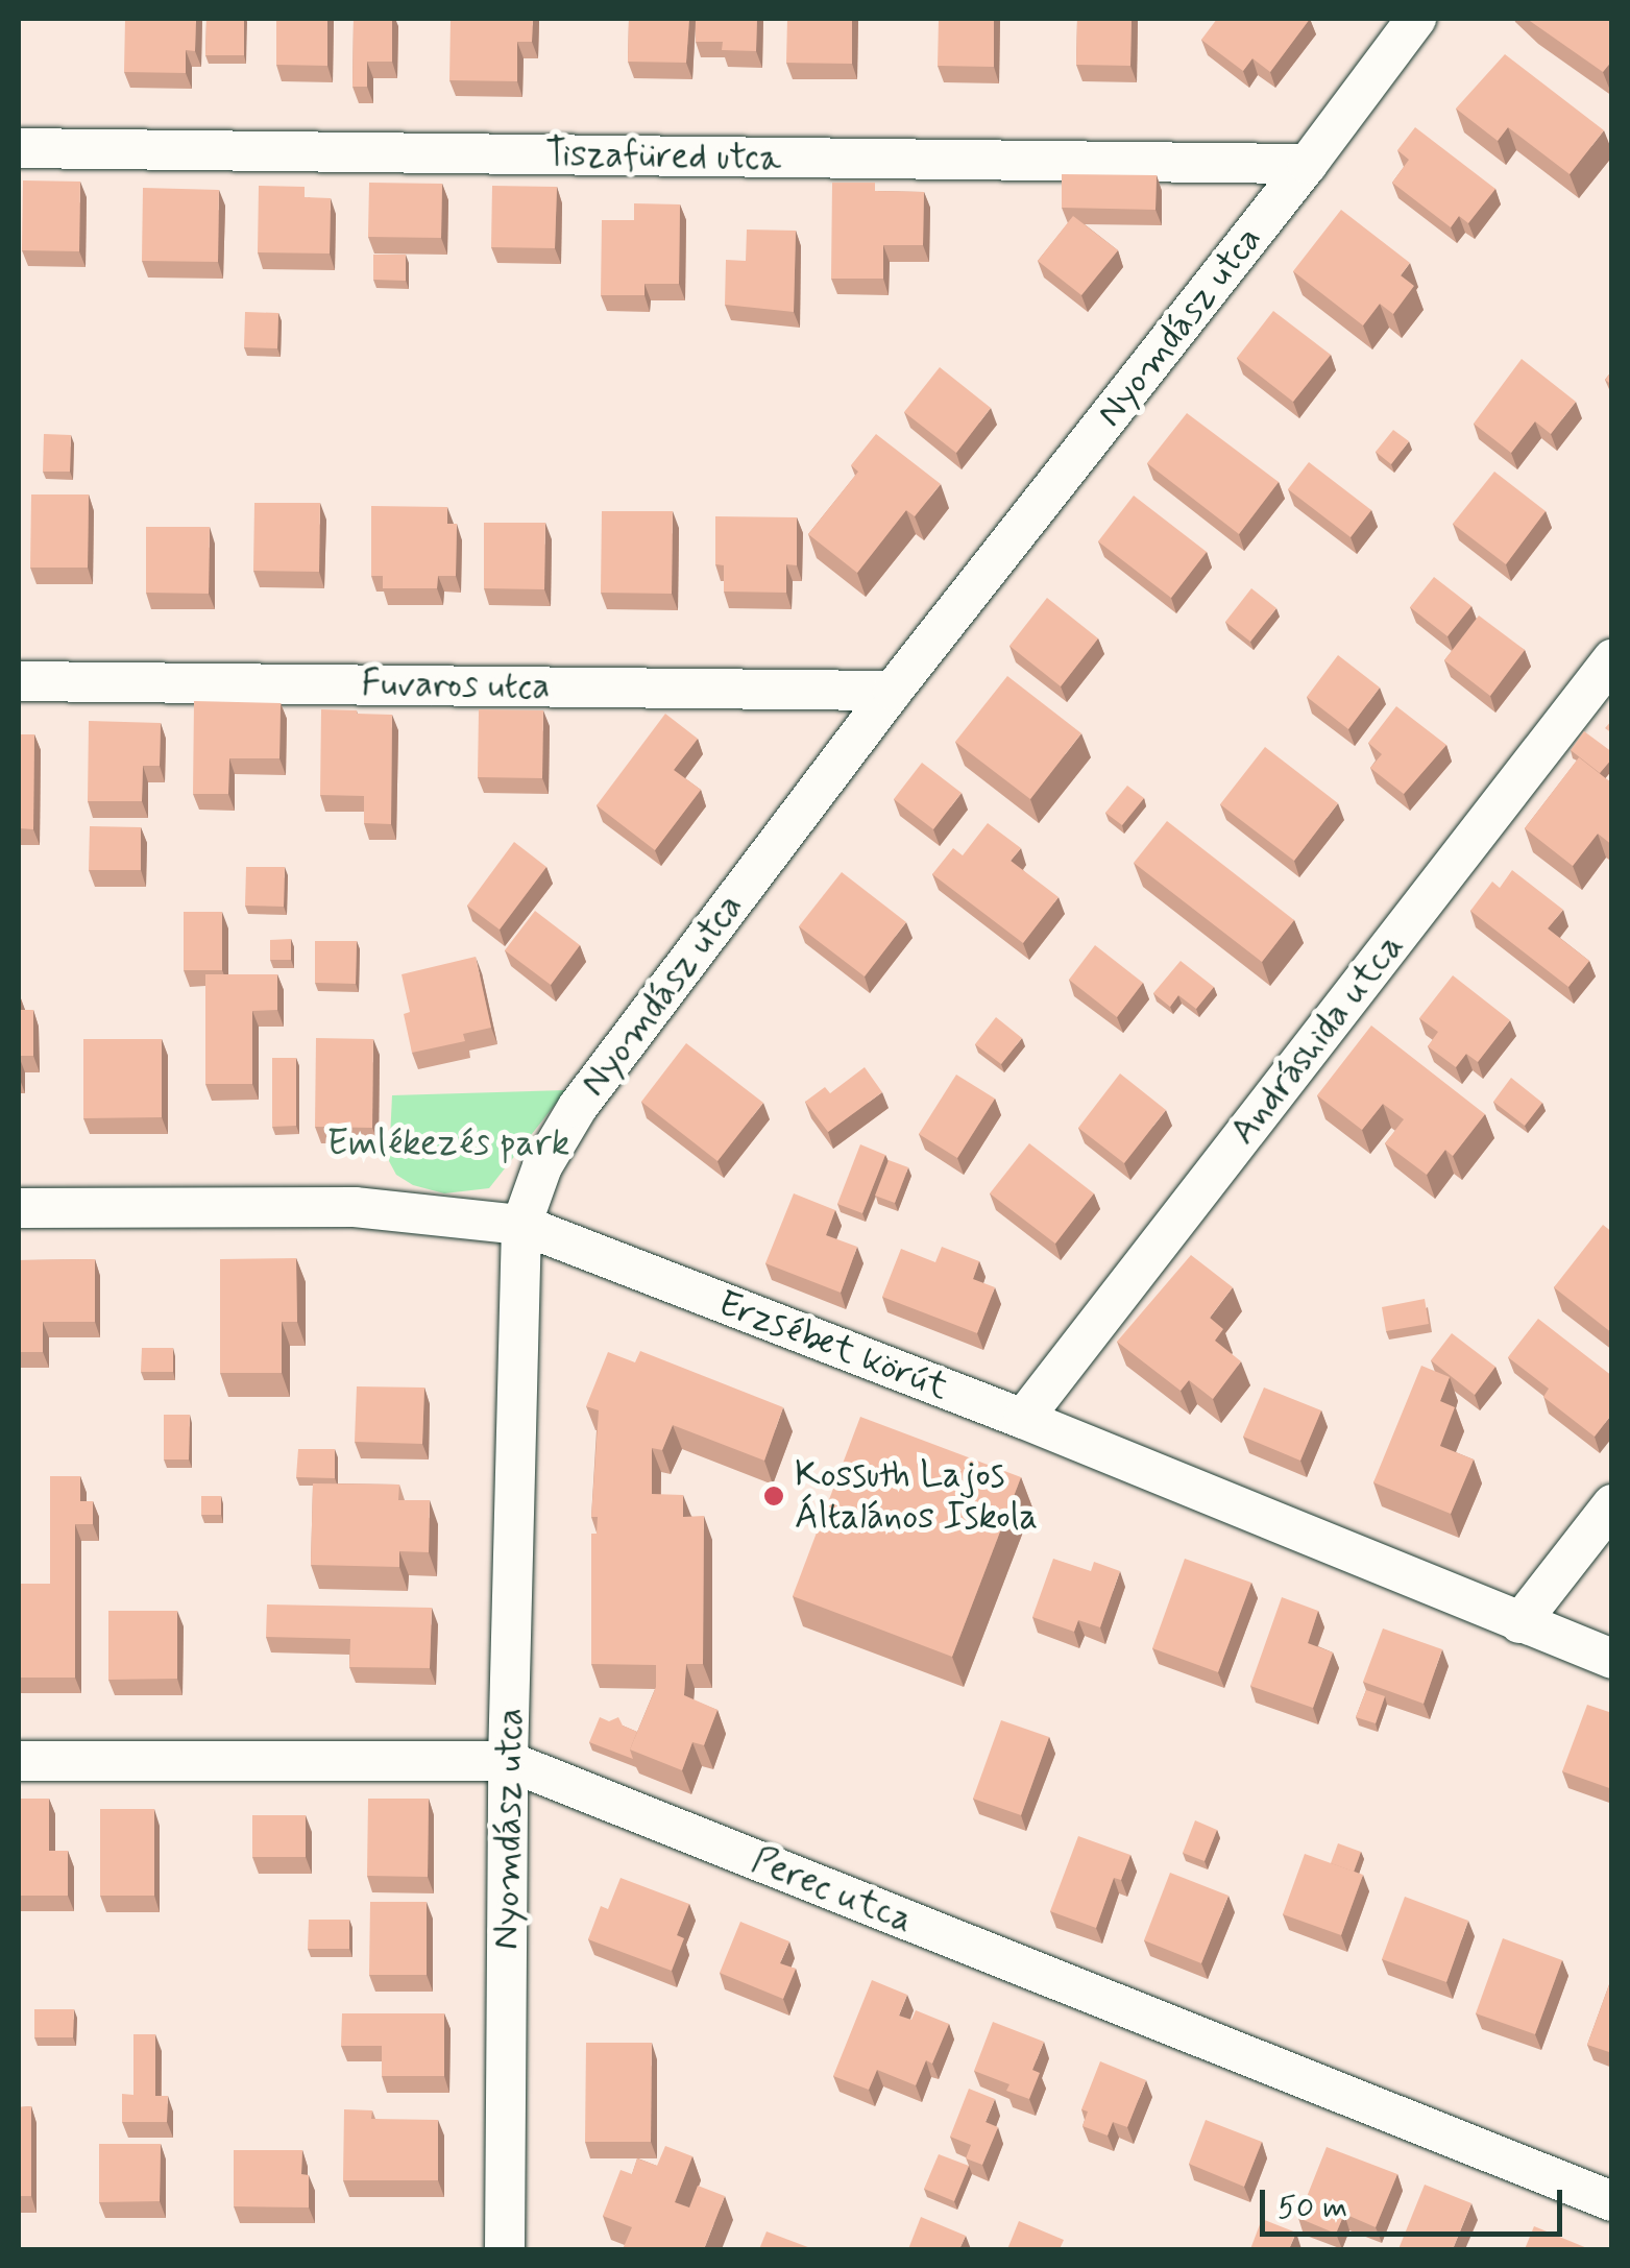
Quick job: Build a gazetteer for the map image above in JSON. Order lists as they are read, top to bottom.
{
  "streets": {
    "street": [
      "Tiszafüred utca",
      "Nyomdász utca",
      "Fuvaros utca",
      "Andráshida utca",
      "Erzsébet körút",
      "Perec utca"
    ]
  },
  "crossings": [
    ["Tiszafüred utca", "Nyomdász utca"],
    ["Nyomdász utca", "Fuvaros utca"],
    ["Nyomdász utca", "Erzsébet körút"],
    ["Nyomdász utca", "Perec utca"],
    ["Andráshida utca", "Erzsébet körút"]
  ],
  "parks": ["Emlékezés park"],
  "places": ["Kossuth Lajos Általános Iskola"],
  "scale_bar": "50 m"
}
